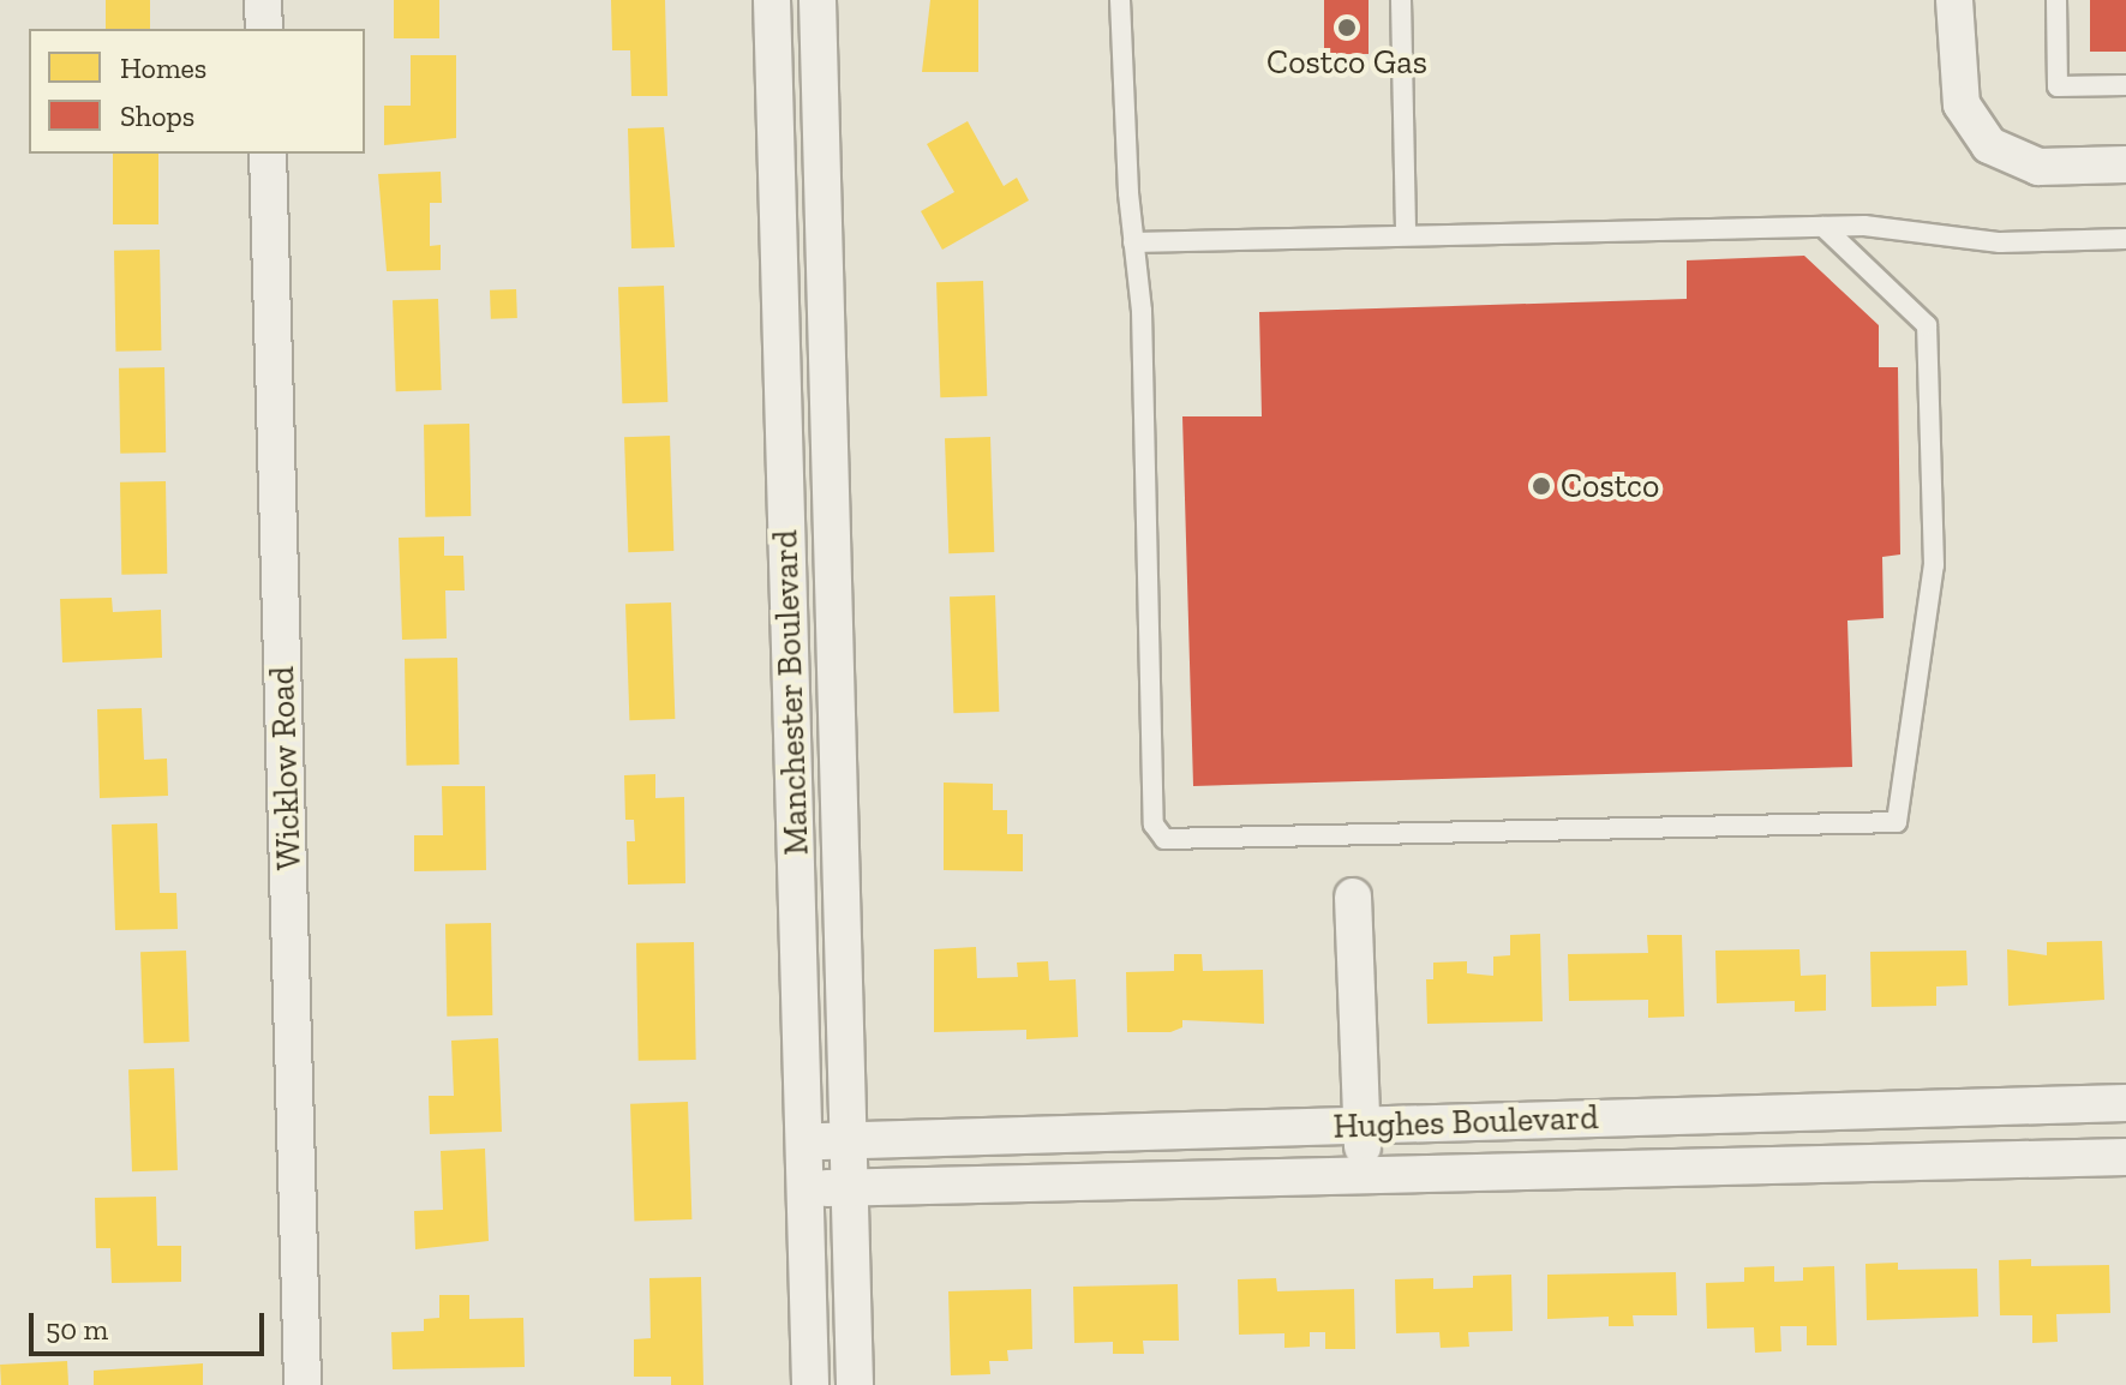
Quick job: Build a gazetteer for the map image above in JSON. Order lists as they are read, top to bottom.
{
  "streets": {
    "street": ["Manchester Boulevard", "Wicklow Road", "Hughes Boulevard"]
  },
  "crossings": [
    ["Manchester Boulevard", "Hughes Boulevard"]
  ],
  "places": ["Costco Gas", "Costco"],
  "legend": ["Homes", "Shops"],
  "scale_bar": "50 m"
}
